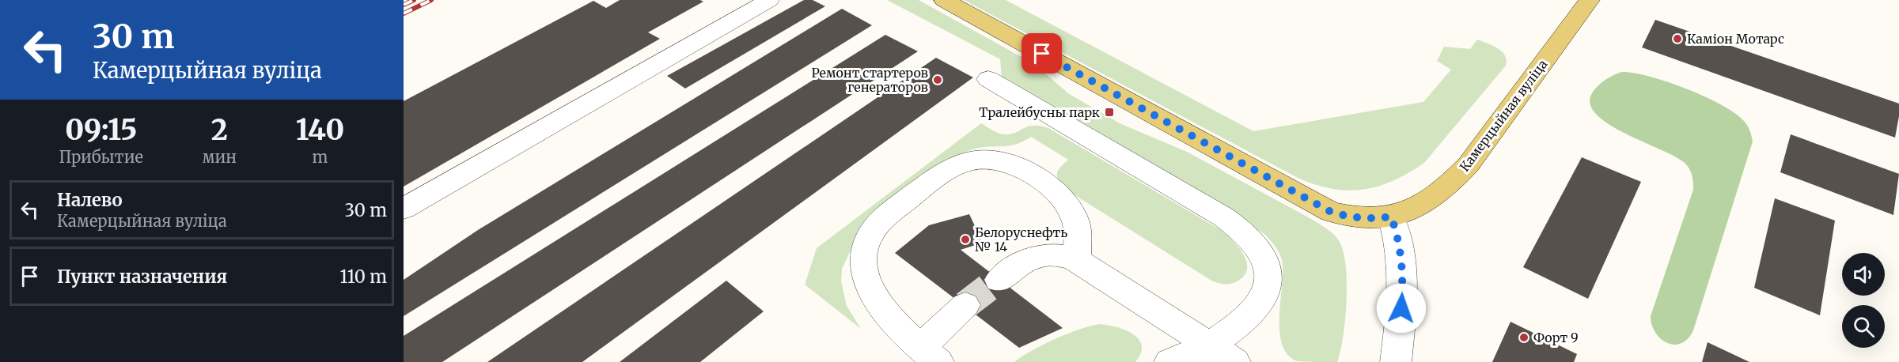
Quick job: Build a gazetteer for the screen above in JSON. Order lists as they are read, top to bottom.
{
  "streets": {
    "main road": ["Камерцыйная вуліца"]
  },
  "places": {
    "other": [
      "Каміон Мотарс",
      "Ремонт стартеров генераторов",
      "Белоруснефть № 14",
      "Форт 9"
    ],
    "transit": ["Тралейбусны парк"]
  },
  "page": {
    "turn": ["30 m", "Камерцыйная вуліца"],
    "eta": [
      "09:15",
      "Прибытие",
      "2",
      "мин",
      "140",
      "m"
    ],
    "list": [
      {
        "name": "Налево",
        "note": "Камерцыйная вуліца",
        "value": "30 m"
      },
      {
        "name": "Пункт назначения",
        "value": "110 m"
      }
    ]
  }
}
